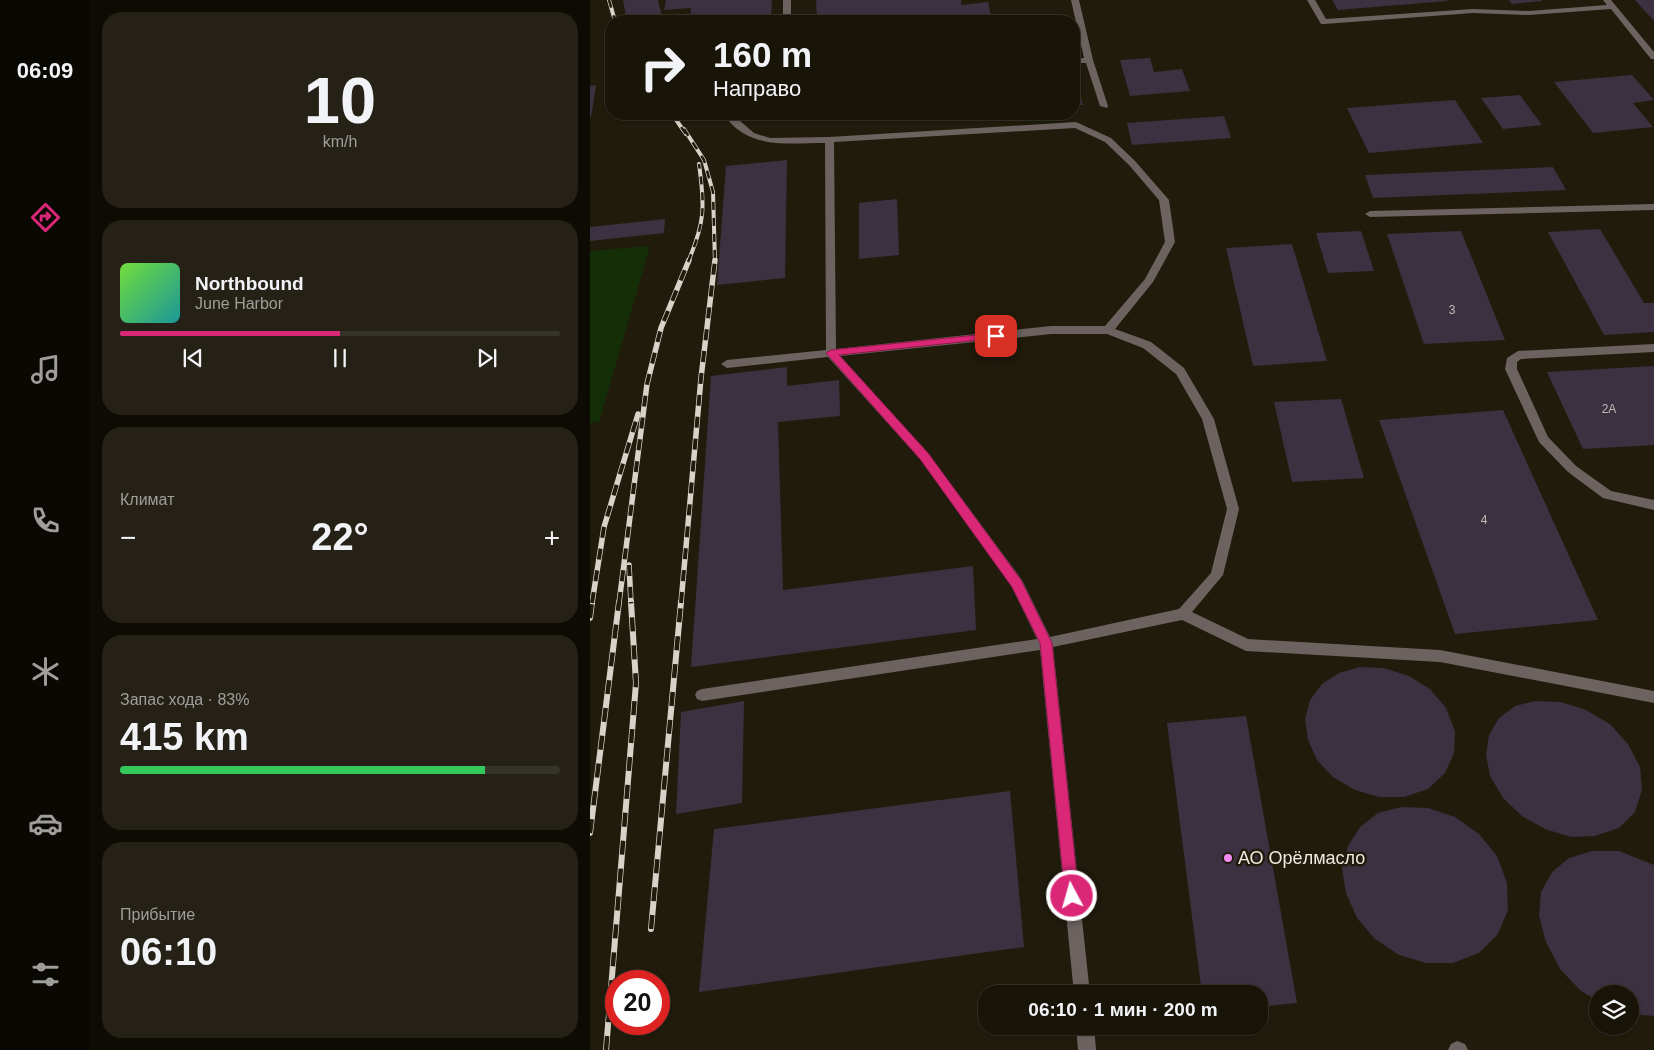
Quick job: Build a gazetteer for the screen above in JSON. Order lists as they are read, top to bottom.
{
  "places": ["АО Орёлмасло"],
  "house_numbers": ["3", "2А", "4"],
  "page": {
    "tabs": "06:09",
    "tile": [
      ["10", "km/h"],
      "Климат",
      ["Запас хода · 83%", "415 km"],
      ["Прибытие", "06:10"]
    ],
    "turn": ["160 m", "Направо"],
    "song": ["Northbound", "June Harbor"],
    "heat": ["−", "22°", "+"],
    "limit": "20",
    "trip": "06:10 · 1 мин · 200 m"
  }
}
